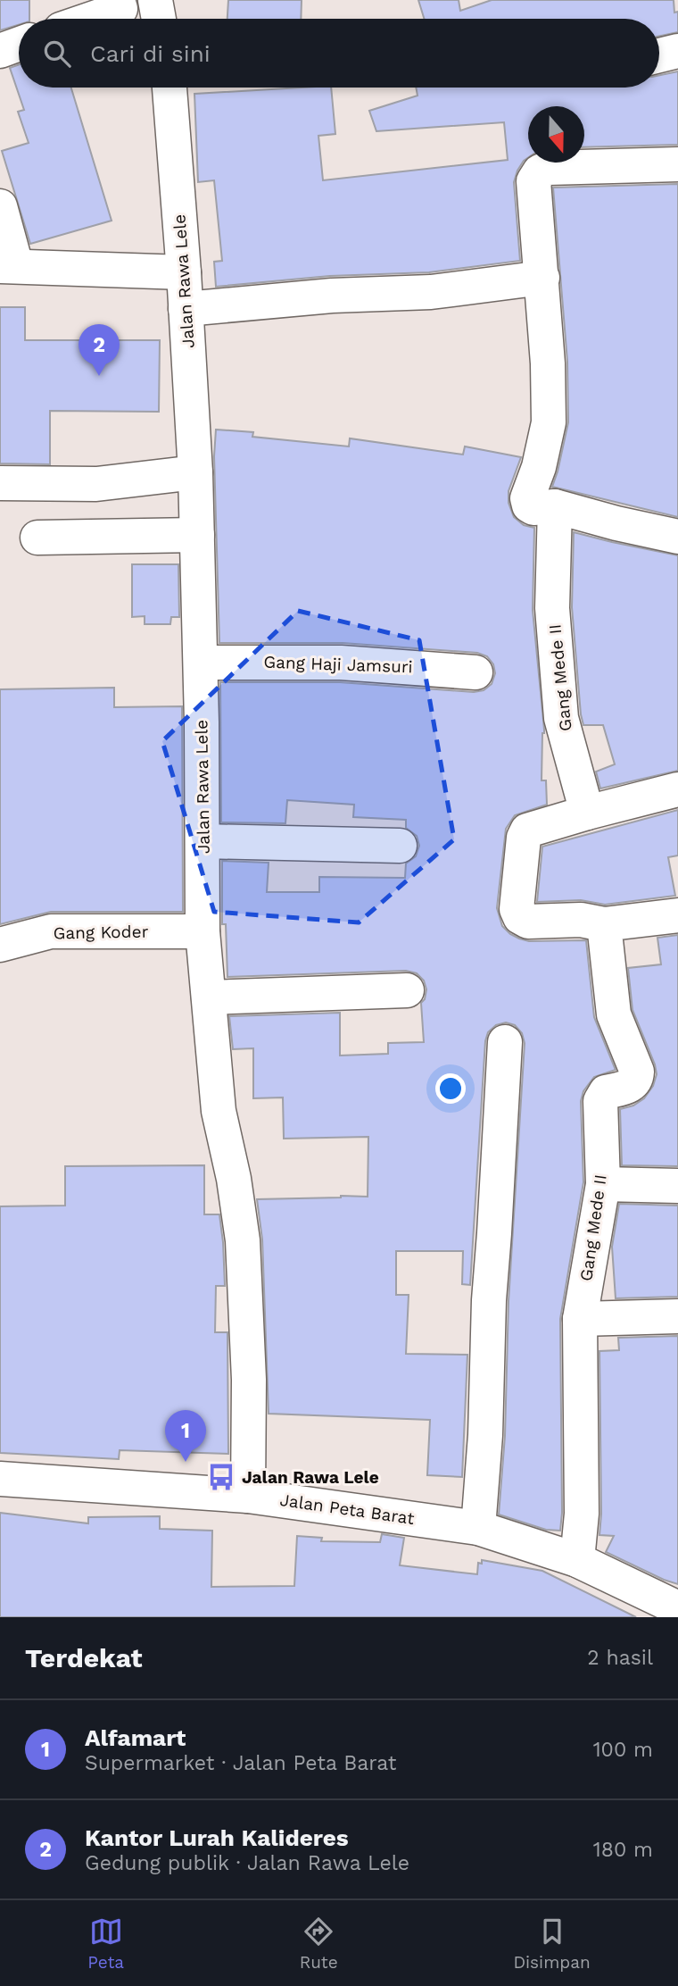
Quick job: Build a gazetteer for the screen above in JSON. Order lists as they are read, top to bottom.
{
  "streets": {
    "street": [
      "Jalan Rawa Lele",
      "Gang Haji Jamsuri",
      "Gang Mede II",
      "Gang Koder",
      "Jalan Peta Barat"
    ]
  },
  "crossings": [
    ["Jalan Rawa Lele", "Gang Haji Jamsuri"],
    ["Jalan Rawa Lele", "Gang Koder"],
    ["Jalan Rawa Lele", "Jalan Peta Barat"],
    ["Gang Mede II", "Jalan Peta Barat"]
  ],
  "places": {
    "bus stop": ["Jalan Rawa Lele"]
  },
  "north": "bottom",
  "page": {
    "search": "Cari di sini",
    "pins": ["2", "1"],
    "heading": ["Terdekat", "2 hasil"],
    "list": [
      {
        "mark": "1",
        "name": "Alfamart",
        "note": "Supermarket · Jalan Peta Barat",
        "value": "100 m"
      },
      {
        "mark": "2",
        "name": "Kantor Lurah Kalideres",
        "note": "Gedung publik · Jalan Rawa Lele",
        "value": "180 m"
      }
    ],
    "nav": ["Peta", "Rute", "Disimpan"]
  }
}
